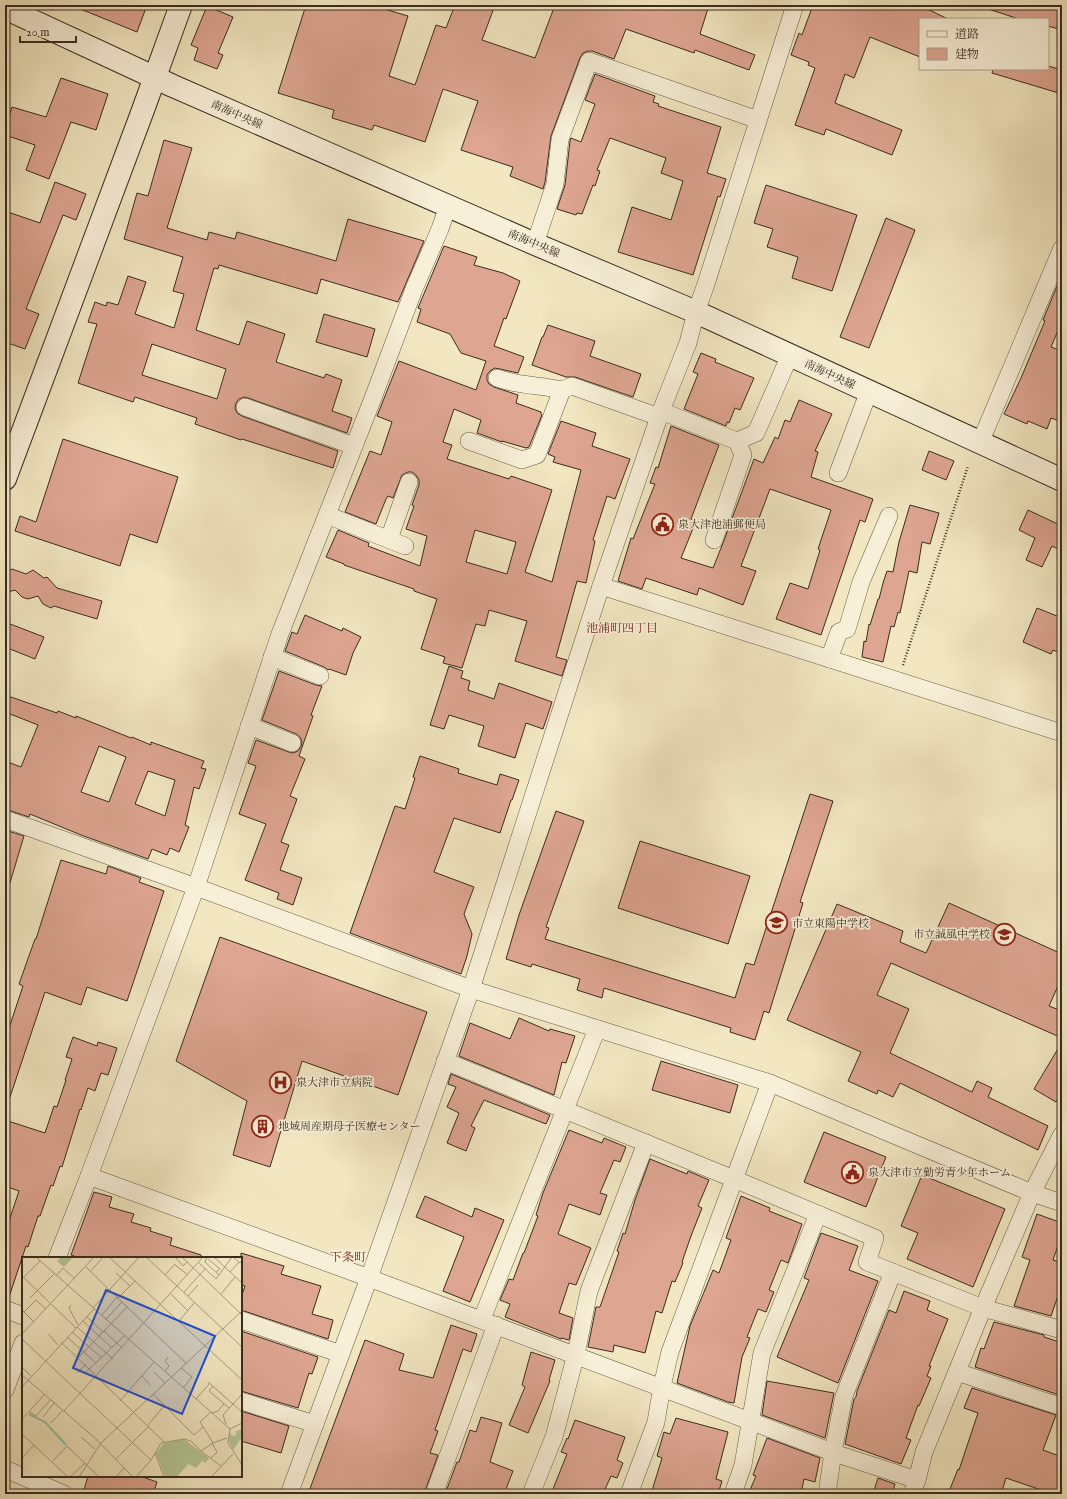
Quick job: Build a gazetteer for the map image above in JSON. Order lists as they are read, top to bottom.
{
  "streets": {
    "street": ["南海中央線"]
  },
  "districts": ["池浦町四丁目", "下条町"],
  "places": {
    "public building": ["泉大津池浦郵便局", "泉大津市立勤労青少年ホーム"],
    "school or university": ["市立東陽中学校", "市立誠風中学校"],
    "hospital": ["泉大津市立病院"],
    "building": ["地域周産期母子医療センター"]
  },
  "legend": ["道路", "建物"],
  "scale_bar": "20 m"
}
